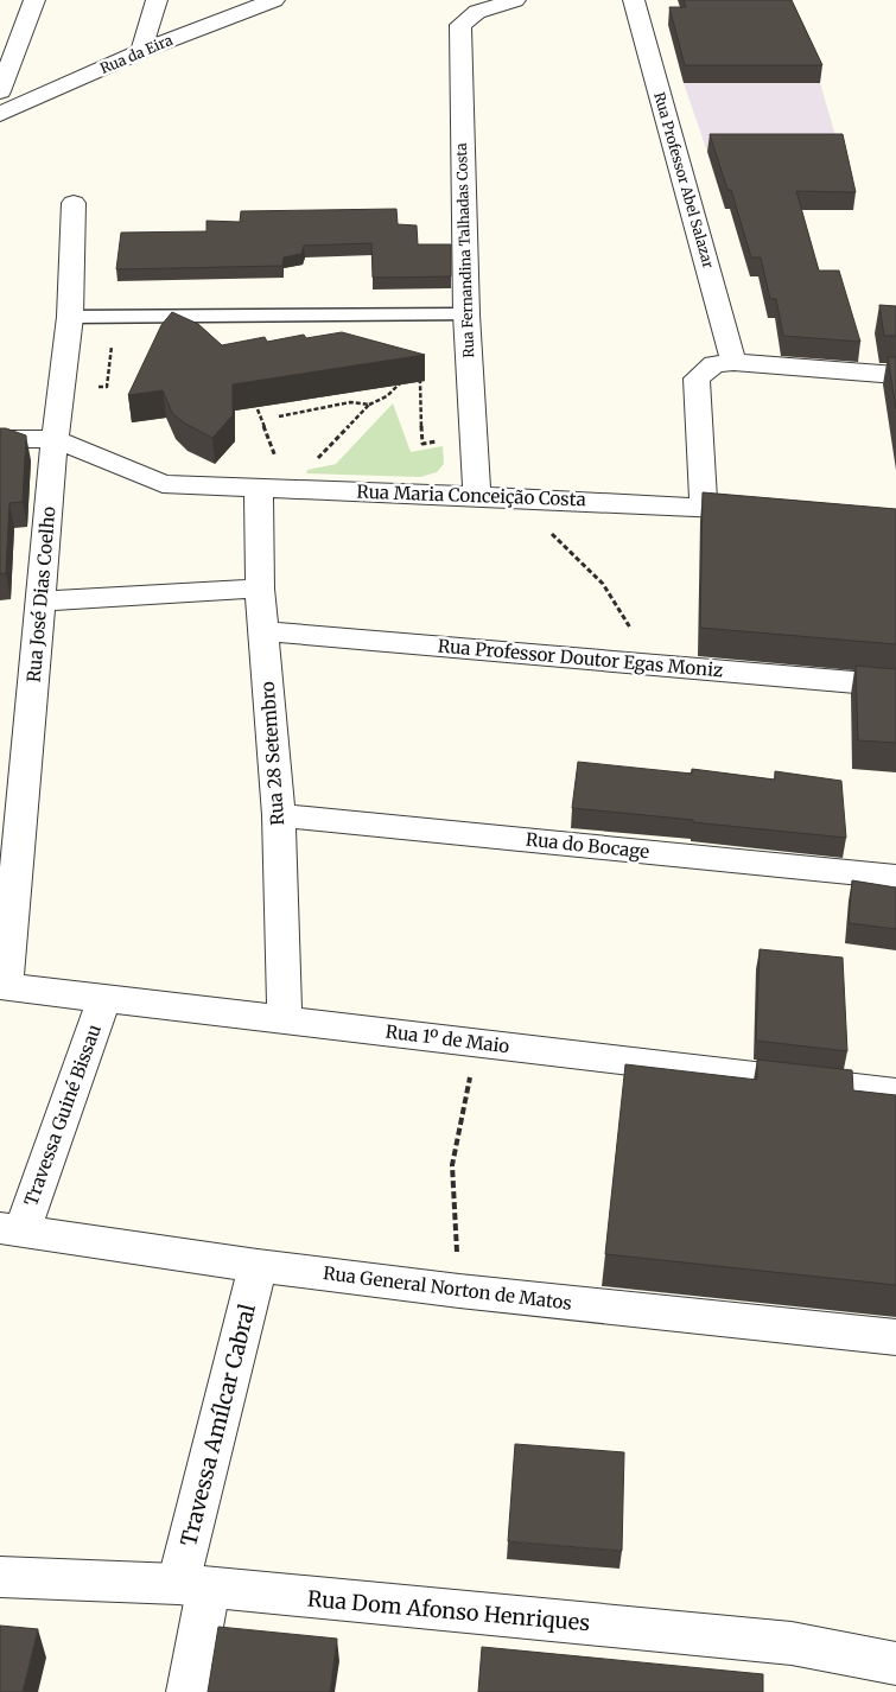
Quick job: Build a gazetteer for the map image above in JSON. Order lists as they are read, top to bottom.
{
  "streets": {
    "street": [
      "Rua da Eira",
      "Rua Professor Abel Salazar",
      "Rua Fernandina Talhadas Costa",
      "Rua Maria Conceição Costa",
      "Rua José Dias Coelho",
      "Rua Professor Doutor Egas Moniz",
      "Rua 28 Setembro",
      "Rua do Bocage",
      "Rua 1º de Maio",
      "Travessa Guiné Bissau",
      "Rua General Norton de Matos",
      "Travessa Amílcar Cabral",
      "Rua Dom Afonso Henriques"
    ]
  },
  "crossings": [
    ["Rua Fernandina Talhadas Costa", "Rua Maria Conceição Costa"],
    ["Rua Maria Conceição Costa", "Rua José Dias Coelho"],
    ["Rua Maria Conceição Costa", "Rua 28 Setembro"],
    ["Rua José Dias Coelho", "Rua 1º de Maio"],
    ["Rua Professor Doutor Egas Moniz", "Rua 28 Setembro"],
    ["Rua 28 Setembro", "Rua do Bocage"],
    ["Rua 28 Setembro", "Rua 1º de Maio"],
    ["Rua 1º de Maio", "Travessa Guiné Bissau"],
    ["Travessa Guiné Bissau", "Rua General Norton de Matos"],
    ["Rua General Norton de Matos", "Travessa Amílcar Cabral"],
    ["Travessa Amílcar Cabral", "Rua Dom Afonso Henriques"]
  ]
}
